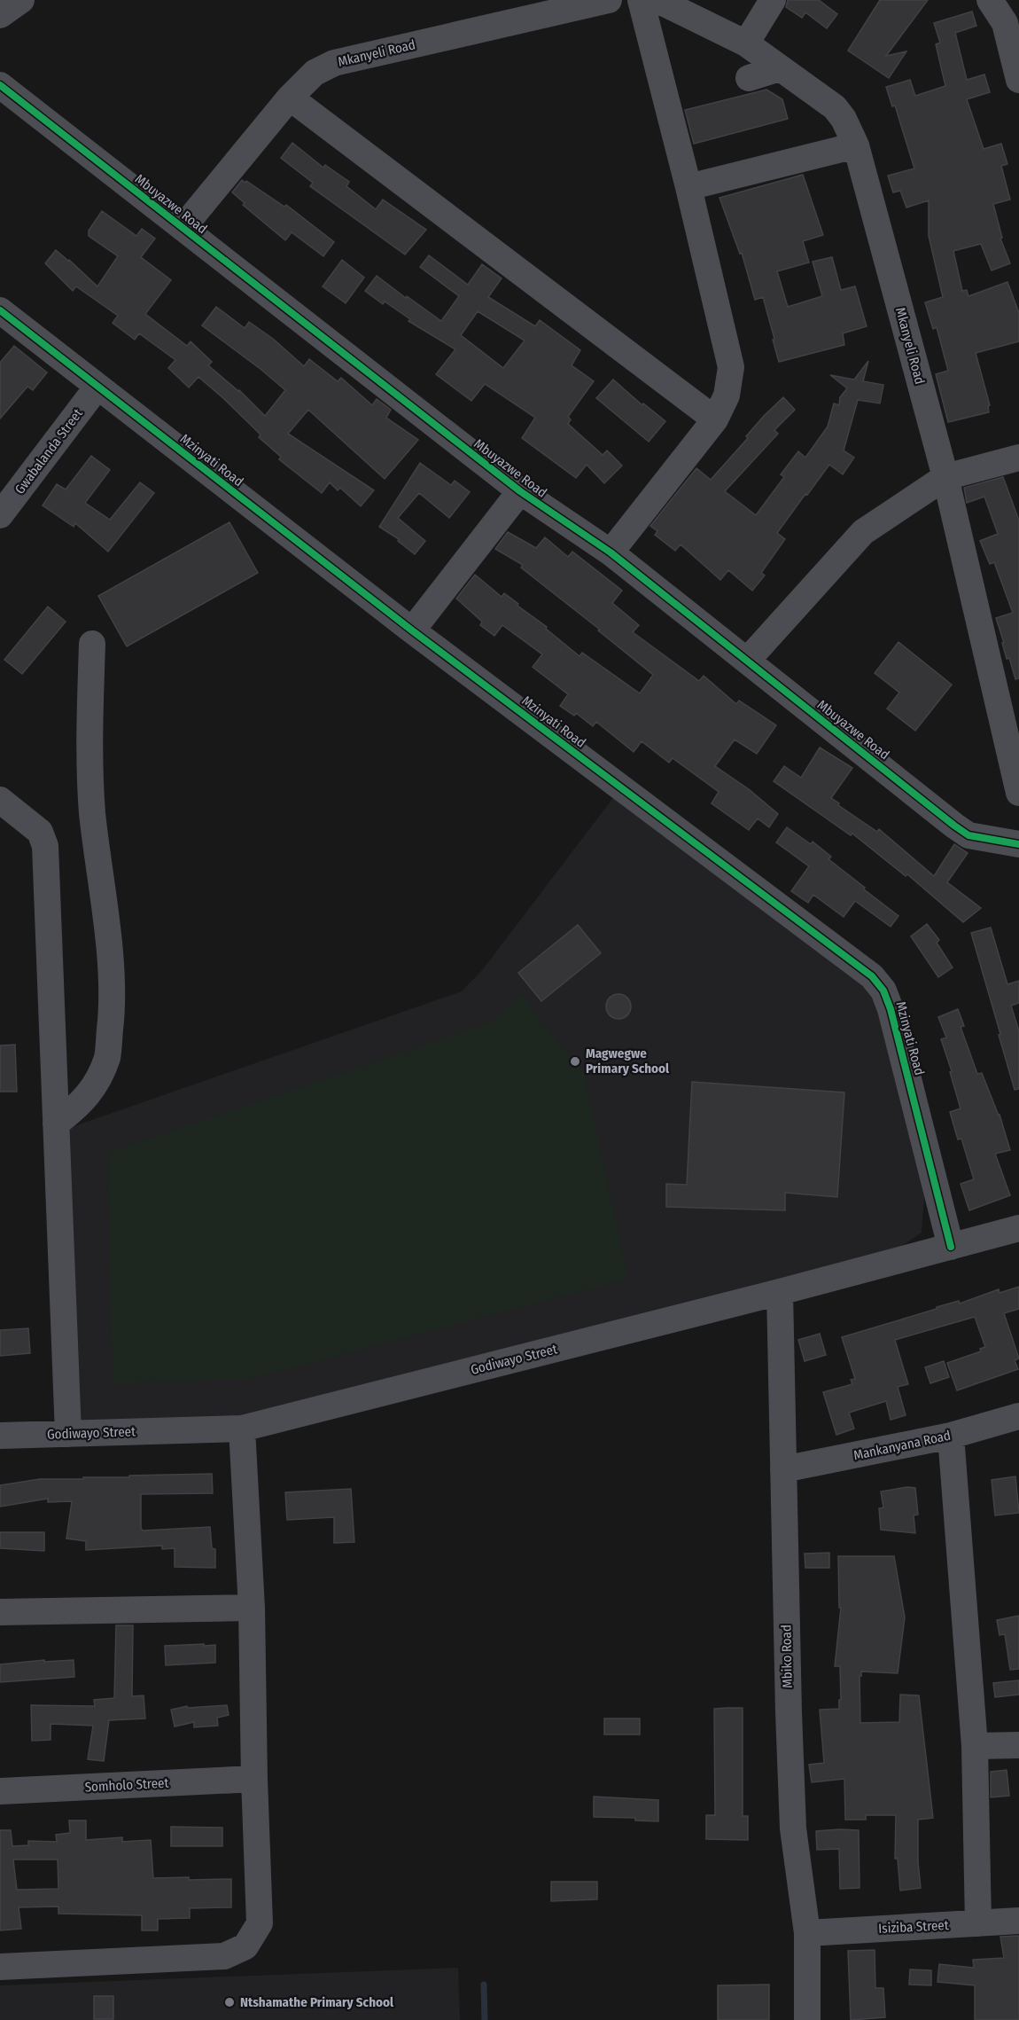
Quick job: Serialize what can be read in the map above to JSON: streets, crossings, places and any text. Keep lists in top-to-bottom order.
{
  "streets": {
    "street": [
      "Mkanyeli Road",
      "Mbuyazwe Road",
      "Gwabalanda Street",
      "Mzinyati Road",
      "Godiwayo Street",
      "Mankanyana Road",
      "Mbiko Road",
      "Somholo Street",
      "Isiziba Street"
    ]
  },
  "crossings": [
    ["Mkanyeli Road", "Mbuyazwe Road"],
    ["Gwabalanda Street", "Mzinyati Road"],
    ["Mzinyati Road", "Godiwayo Street"],
    ["Godiwayo Street", "Mbiko Road"],
    ["Mankanyana Road", "Mbiko Road"],
    ["Mbiko Road", "Isiziba Street"]
  ],
  "places": ["Magwegwe Primary School", "Ntshamathe Primary School"]
}
